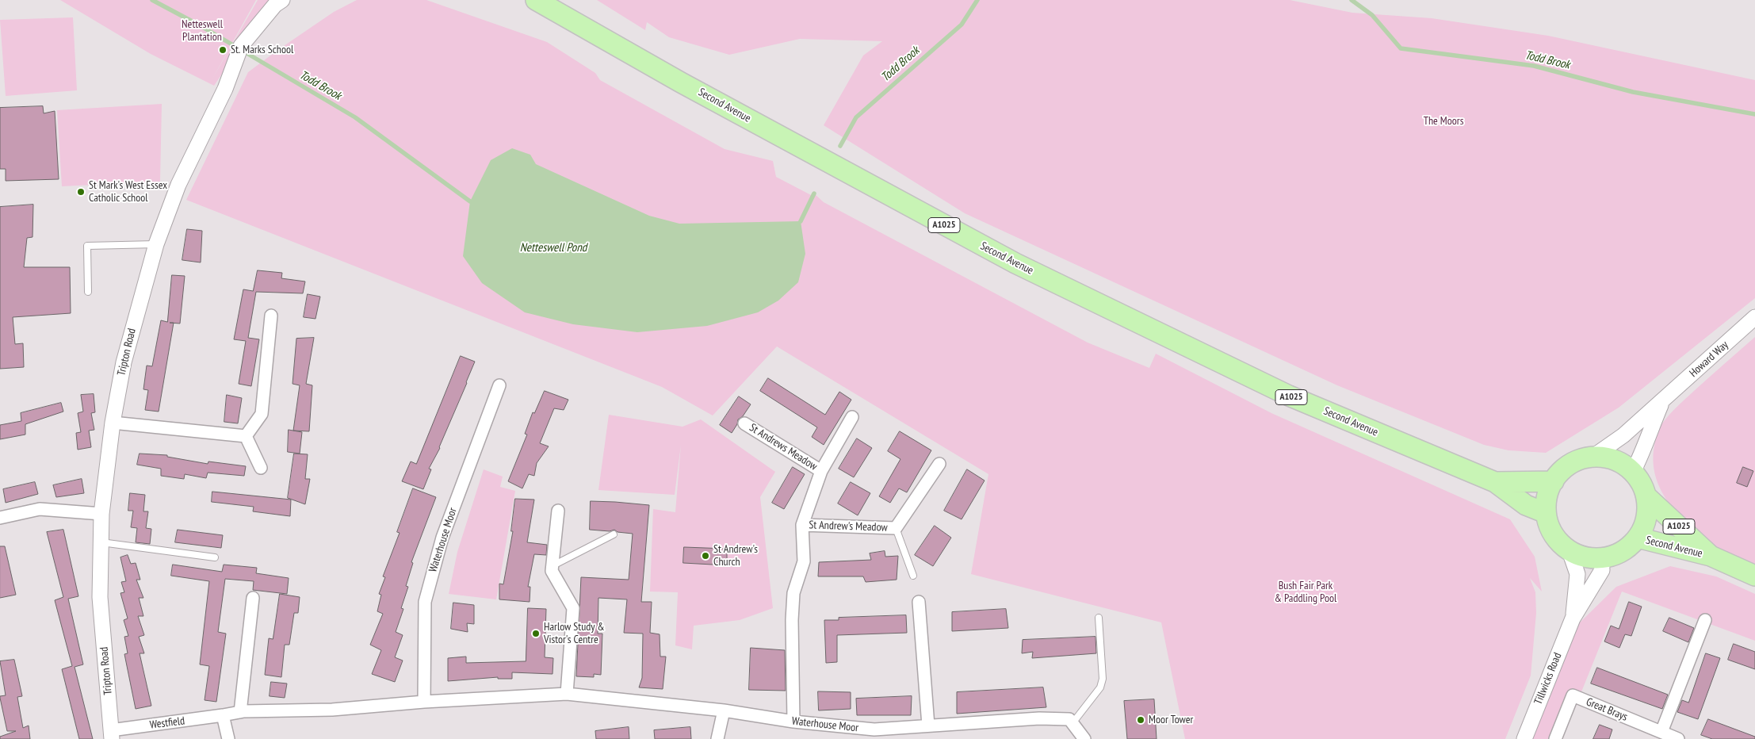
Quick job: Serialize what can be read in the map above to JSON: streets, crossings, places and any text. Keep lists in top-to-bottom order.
{
  "streets": {
    "main road": ["Second Avenue", "A1025"],
    "street": [
      "Tripton Road",
      "Howard Way",
      "St Andrews Meadow",
      "St Andrew's Meadow",
      "Waterhouse Moor",
      "Tillwicks Road",
      "Great Brays",
      "Westfield"
    ]
  },
  "crossings": [
    ["Second Avenue", "Howard Way"],
    ["Second Avenue", "Tillwicks Road"],
    ["Tripton Road", "Westfield"],
    ["Howard Way", "Tillwicks Road"],
    ["St Andrews Meadow", "St Andrew's Meadow"],
    ["St Andrew's Meadow", "Waterhouse Moor"],
    ["Waterhouse Moor", "Westfield"]
  ],
  "water": ["Todd Brook", "Netteswell Pond"],
  "parks": ["Netteswell Plantation", "The Moors", "Bush Fair Park & Paddling Pool"],
  "places": [
    "St. Marks School",
    "St Mark's West Essex Catholic School",
    "St Andrew's Church",
    "Harlow Study & Vistor's Centre",
    "Moor Tower"
  ]
}
